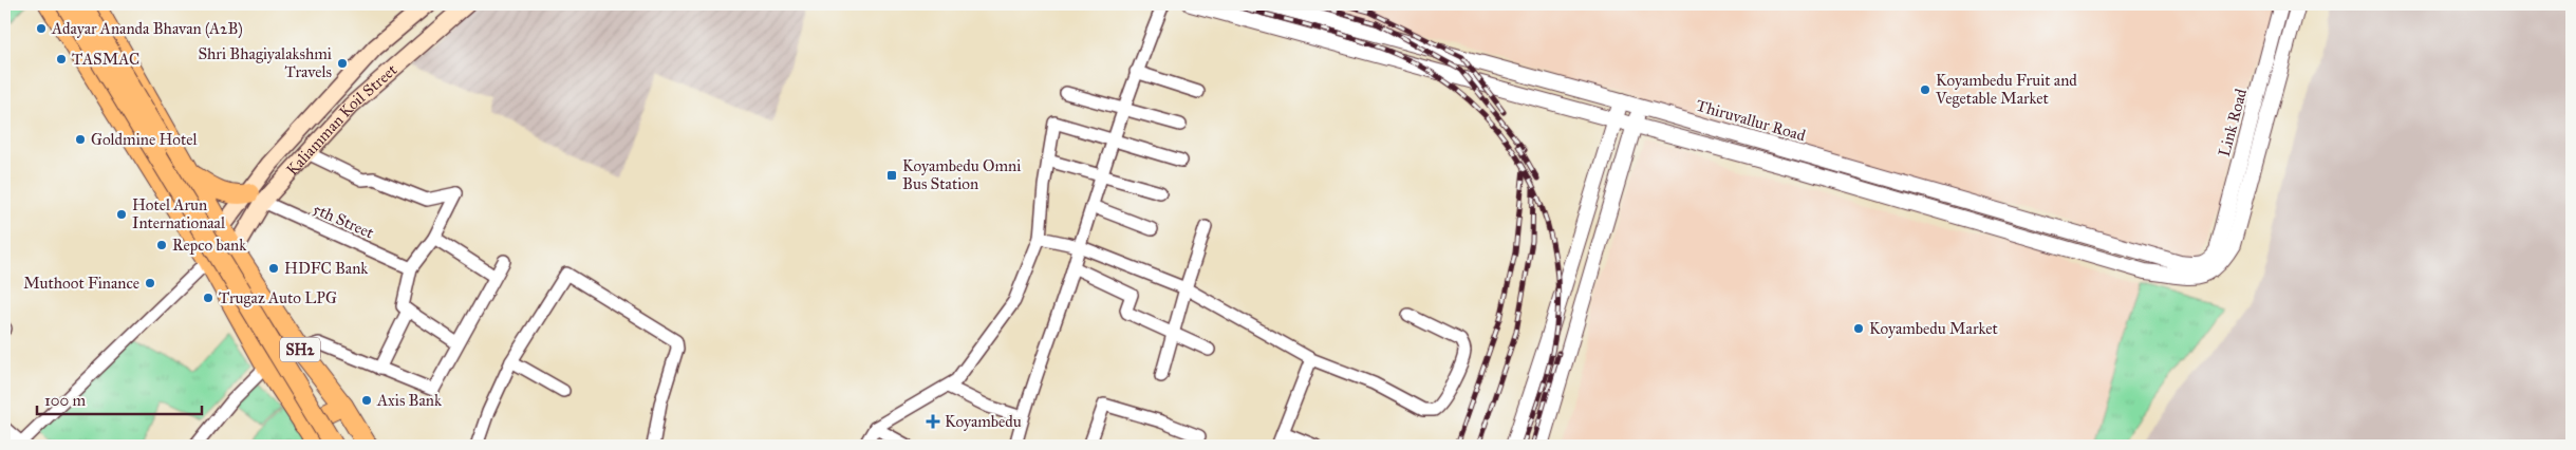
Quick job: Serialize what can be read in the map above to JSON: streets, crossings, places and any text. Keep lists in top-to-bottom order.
{
  "streets": {
    "main road": ["Kaliamman Koil Street", "SH2"],
    "street": ["Thiruvallur Road", "Link Road", "5th Street"]
  },
  "crossings": [
    ["Kaliamman Koil Street", "5th Street"],
    ["Kaliamman Koil Street", "SH2"],
    ["Thiruvallur Road", "Link Road"]
  ],
  "places": {
    "other": [
      "Adayar Ananda Bhavan (A2B)",
      "TASMAC",
      "Shri Bhagiyalakshmi Travels",
      "Koyambedu Fruit and Vegetable Market",
      "Goldmine Hotel",
      "Hotel Arun Internationaal",
      "Repco bank",
      "HDFC Bank",
      "Muthoot Finance",
      "Trugaz Auto LPG",
      "Koyambedu Market",
      "Axis Bank"
    ],
    "transit": ["Koyambedu Omni Bus Station"],
    "health": ["Koyambedu"]
  },
  "scale_bar": "100 m"
}
